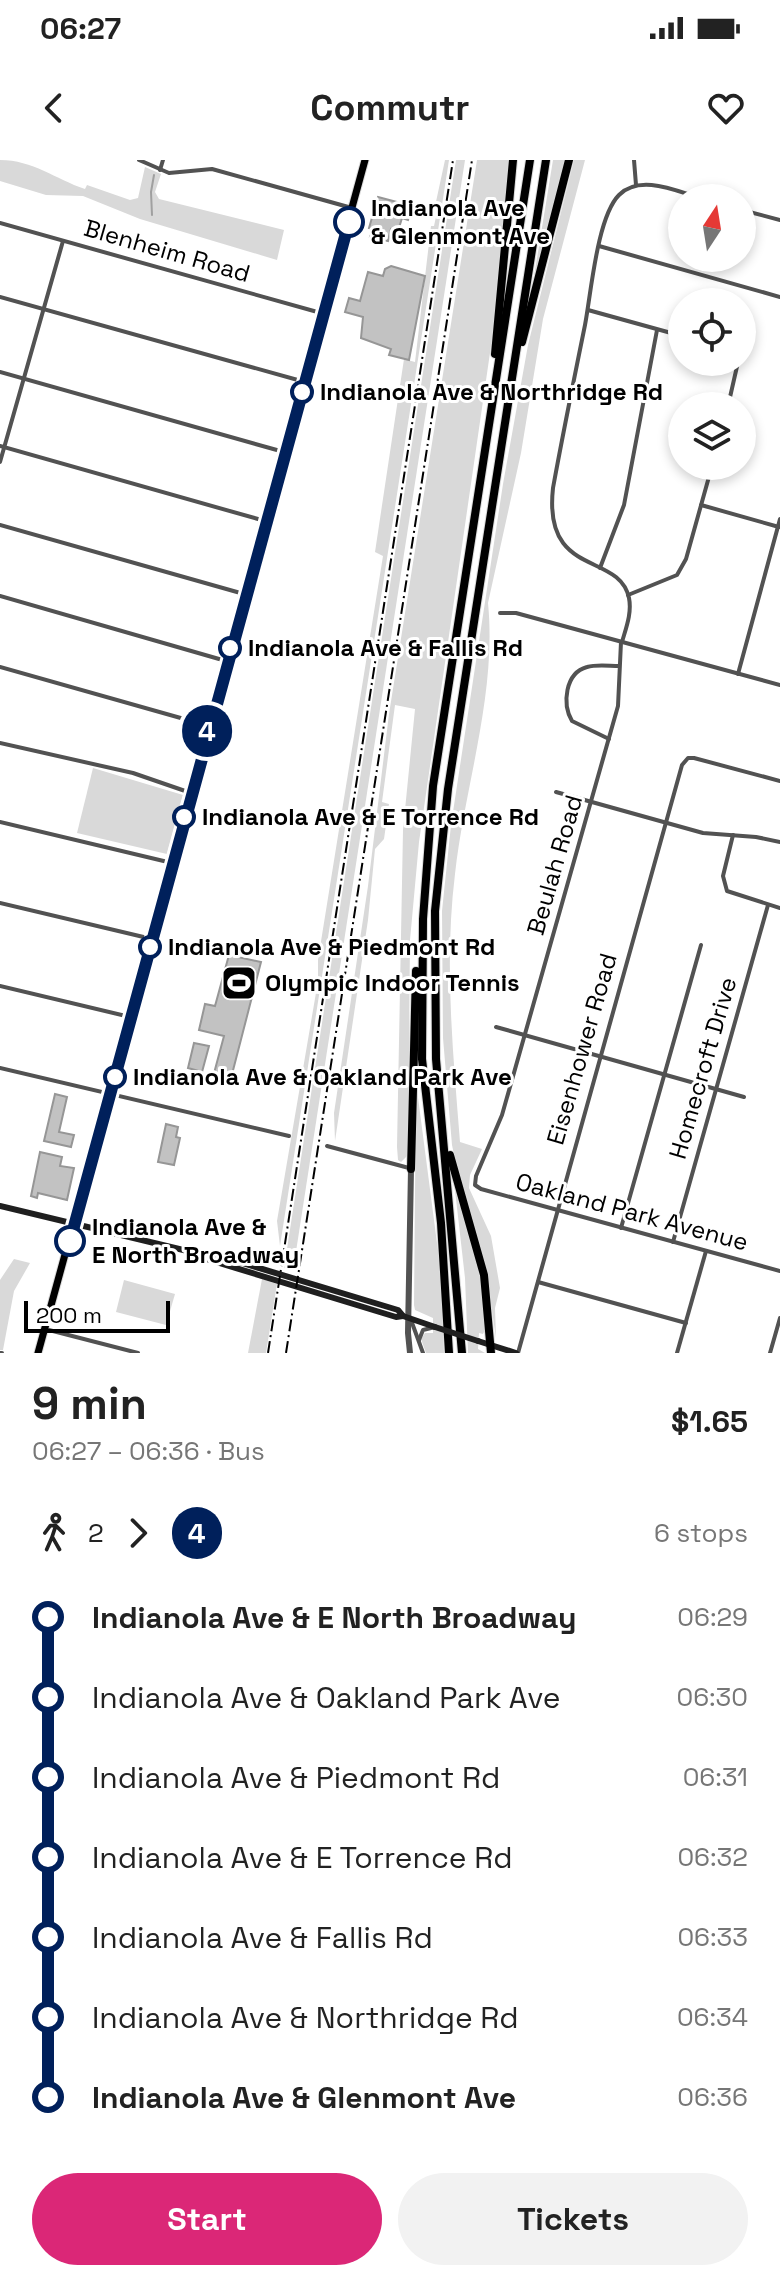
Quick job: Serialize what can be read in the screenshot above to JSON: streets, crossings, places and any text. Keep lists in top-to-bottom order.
{
  "streets": {
    "street": [
      "Blenheim Road",
      "Beulah Road",
      "Eisenhower Road",
      "Homecroft Drive",
      "Oakland Park Avenue"
    ]
  },
  "crossings": [
    ["Beulah Road", "Oakland Park Avenue"],
    ["Eisenhower Road", "Oakland Park Avenue"],
    ["Homecroft Drive", "Oakland Park Avenue"]
  ],
  "places": {
    "other": [
      "Indianola Ave & Glenmont Ave",
      "Indianola Ave & Northridge Rd",
      "Indianola Ave & Fallis Rd",
      "Indianola Ave & E Torrence Rd",
      "Indianola Ave & Piedmont Rd",
      "Indianola Ave & Oakland Park Ave",
      "Indianola Ave & E North Broadway"
    ],
    "sports": ["Olympic Indoor Tennis"]
  },
  "lines": ["bus line 4"],
  "scale_bar": "200 m",
  "north": "top",
  "page": {
    "status": "06:27",
    "header": "Commutr",
    "on_map": "4",
    "scale": "200 m",
    "heading": ["9 min", "06:27 – 06:36 · Bus", "$1.65"],
    "legs": ["2", "4", "6 stops"],
    "list": [
      {
        "name": "Indianola Ave & E North Broadway",
        "value": "06:29"
      },
      {
        "name": "Indianola Ave & Oakland Park Ave",
        "value": "06:30"
      },
      {
        "name": "Indianola Ave & Piedmont Rd",
        "value": "06:31"
      },
      {
        "name": "Indianola Ave & E Torrence Rd",
        "value": "06:32"
      },
      {
        "name": "Indianola Ave & Fallis Rd",
        "value": "06:33"
      },
      {
        "name": "Indianola Ave & Northridge Rd",
        "value": "06:34"
      },
      {
        "name": "Indianola Ave & Glenmont Ave",
        "value": "06:36"
      }
    ],
    "buttons": ["Start", "Tickets"]
  }
}
